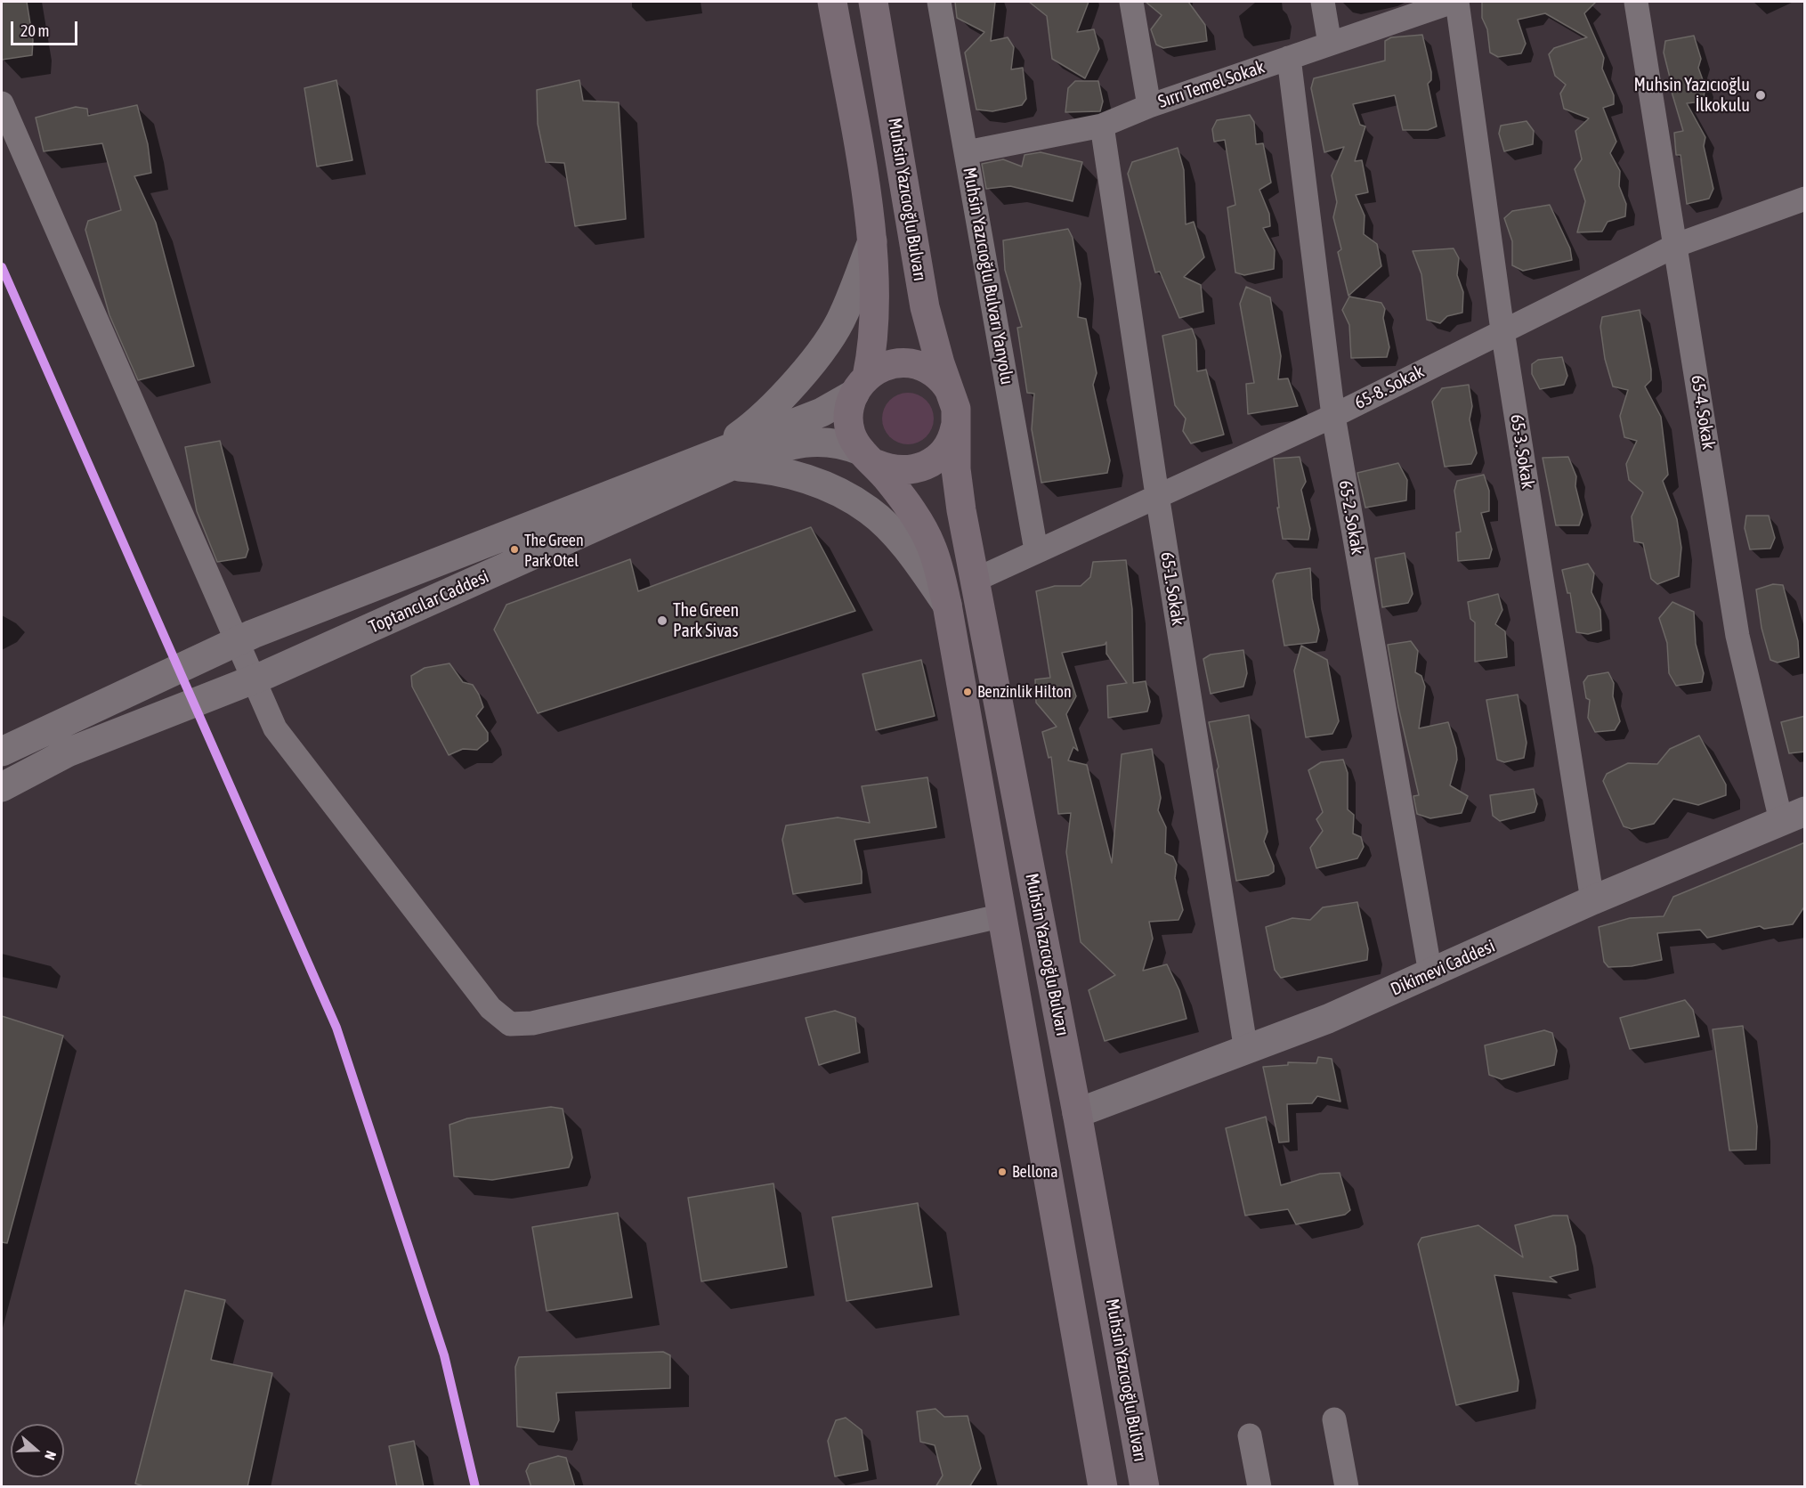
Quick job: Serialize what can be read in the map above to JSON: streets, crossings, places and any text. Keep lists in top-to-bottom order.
{
  "streets": {
    "main road": ["Muhsin Yazıcıoğlu Bulvarı"],
    "street": [
      "Sırrı Temel Sokak",
      "Muhsin Yazıcıoğlu Bulvarı Yanyolu",
      "65-8. Sokak",
      "65-4. Sokak",
      "65-3. Sokak",
      "65-2. Sokak",
      "65-1. Sokak",
      "Toptancılar Caddesi",
      "Dikimevi Caddesi"
    ]
  },
  "crossings": [
    ["Sırrı Temel Sokak", "Muhsin Yazıcıoğlu Bulvarı Yanyolu"],
    ["Sırrı Temel Sokak", "65-2. Sokak"],
    ["Sırrı Temel Sokak", "65-1. Sokak"],
    ["Muhsin Yazıcıoğlu Bulvarı", "65-8. Sokak"],
    ["Muhsin Yazıcıoğlu Bulvarı", "Toptancılar Caddesi"],
    ["Muhsin Yazıcıoğlu Bulvarı", "Dikimevi Caddesi"],
    ["Muhsin Yazıcıoğlu Bulvarı Yanyolu", "65-8. Sokak"],
    ["65-8. Sokak", "65-4. Sokak"],
    ["65-8. Sokak", "65-3. Sokak"],
    ["65-8. Sokak", "65-2. Sokak"],
    ["65-8. Sokak", "65-1. Sokak"],
    ["65-4. Sokak", "Dikimevi Caddesi"],
    ["65-3. Sokak", "Dikimevi Caddesi"],
    ["65-2. Sokak", "Dikimevi Caddesi"],
    ["65-1. Sokak", "Dikimevi Caddesi"]
  ],
  "places": [
    "Muhsin Yazıcıoğlu İlkokulu",
    "The Green Park Otel",
    "The Green Park Sivas",
    "Benzinlik Hilton",
    "Bellona"
  ],
  "scale_bar": "20 m",
  "north": "right"
}
